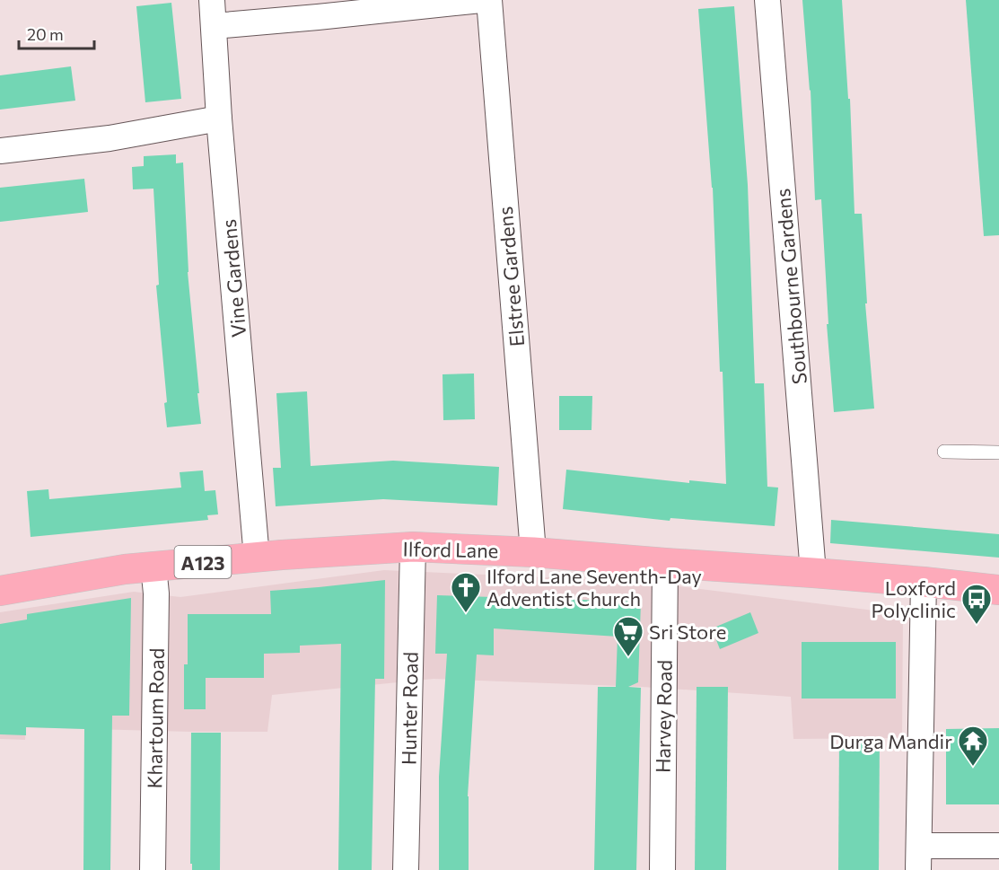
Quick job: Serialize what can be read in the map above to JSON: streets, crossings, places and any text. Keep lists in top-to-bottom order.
{
  "streets": {
    "main road": ["Ilford Lane", "A123"],
    "street": [
      "Elstree Gardens",
      "Vine Gardens",
      "Southbourne Gardens",
      "Hunter Road",
      "Harvey Road",
      "Khartoum Road"
    ]
  },
  "crossings": [
    ["Elstree Gardens", "Ilford Lane"],
    ["Vine Gardens", "Ilford Lane"],
    ["Southbourne Gardens", "Ilford Lane"],
    ["Ilford Lane", "Hunter Road"],
    ["Ilford Lane", "Harvey Road"],
    ["Ilford Lane", "Khartoum Road"]
  ],
  "places": {
    "church": ["Ilford Lane Seventh-Day Adventist Church"],
    "bus stop": ["Loxford Polyclinic"],
    "supermarket": ["Sri Store"],
    "temple": ["Durga Mandir"]
  },
  "scale_bar": "20 m"
}
